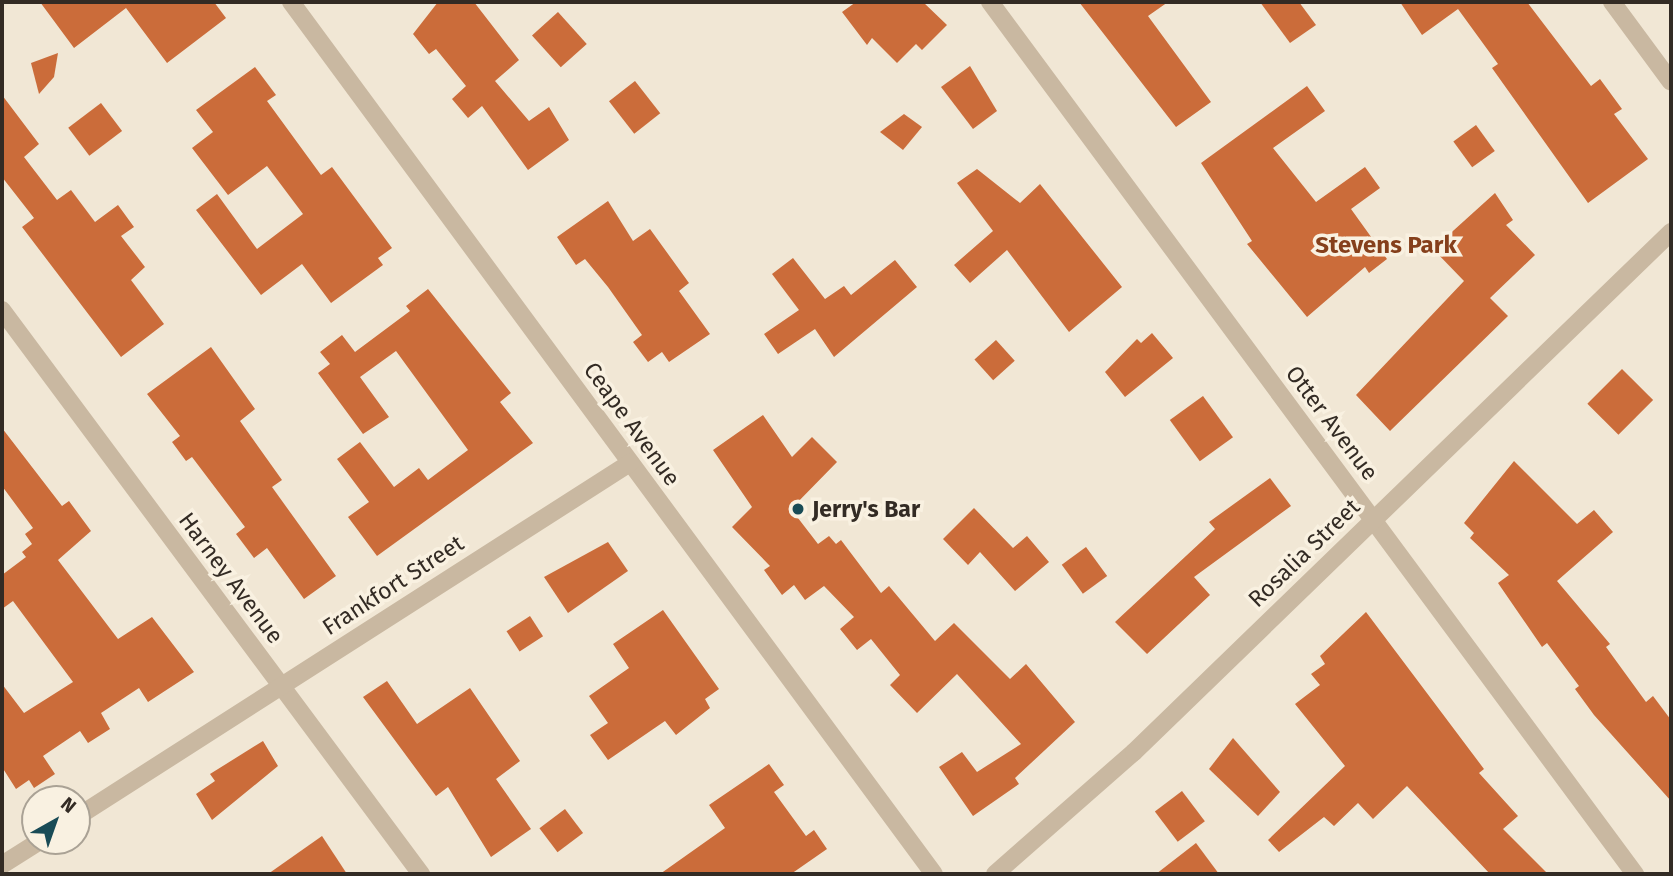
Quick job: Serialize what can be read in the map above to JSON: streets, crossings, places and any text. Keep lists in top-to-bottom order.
{
  "streets": {
    "street": [
      "Otter Avenue",
      "Ceape Avenue",
      "Rosalia Street",
      "Harney Avenue",
      "Frankfort Street"
    ]
  },
  "crossings": [
    ["Otter Avenue", "Rosalia Street"],
    ["Ceape Avenue", "Frankfort Street"],
    ["Harney Avenue", "Frankfort Street"]
  ],
  "districts": ["Stevens Park"],
  "places": ["Jerry's Bar"],
  "north": "top right"
}
